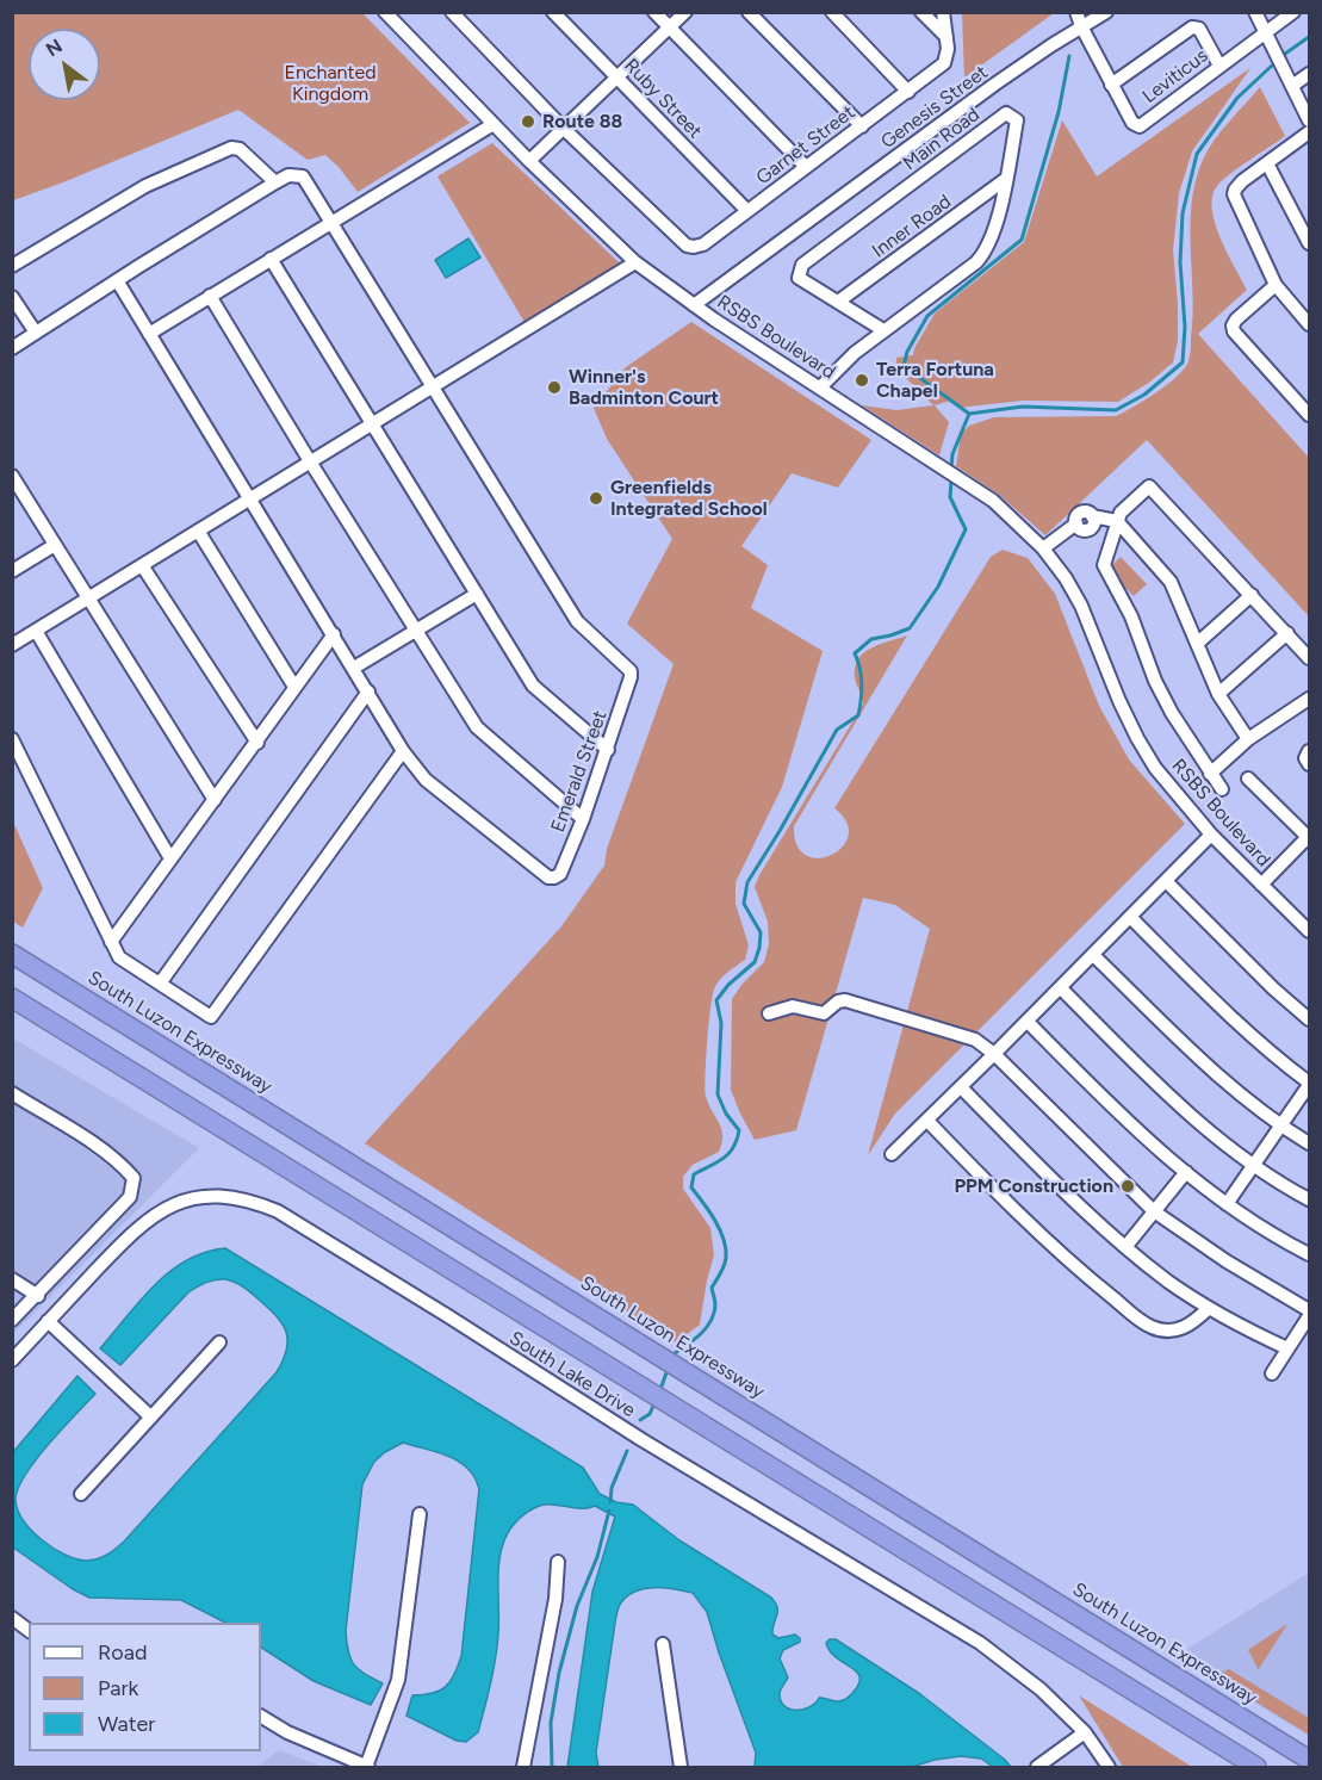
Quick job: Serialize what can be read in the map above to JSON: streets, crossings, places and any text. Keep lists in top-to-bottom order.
{
  "streets": {
    "highway": ["South Luzon Expressway"],
    "street": [
      "Leviticus",
      "Ruby Street",
      "Genesis Street",
      "Main Road",
      "Garnet Street",
      "Inner Road",
      "RSBS Boulevard",
      "Emerald Street",
      "South Lake Drive"
    ]
  },
  "crossings": [
    ["Leviticus", "Genesis Street"],
    ["Ruby Street", "Garnet Street"],
    ["Genesis Street", "RSBS Boulevard"],
    ["Main Road", "Inner Road"],
    ["Main Road", "RSBS Boulevard"]
  ],
  "parks": ["Enchanted Kingdom"],
  "places": [
    "Route 88",
    "Terra Fortuna Chapel",
    "Winner's Badminton Court",
    "Greenfields Integrated School",
    "PPM Construction"
  ],
  "legend": ["Road", "Park", "Water"],
  "north": "top left"
}
